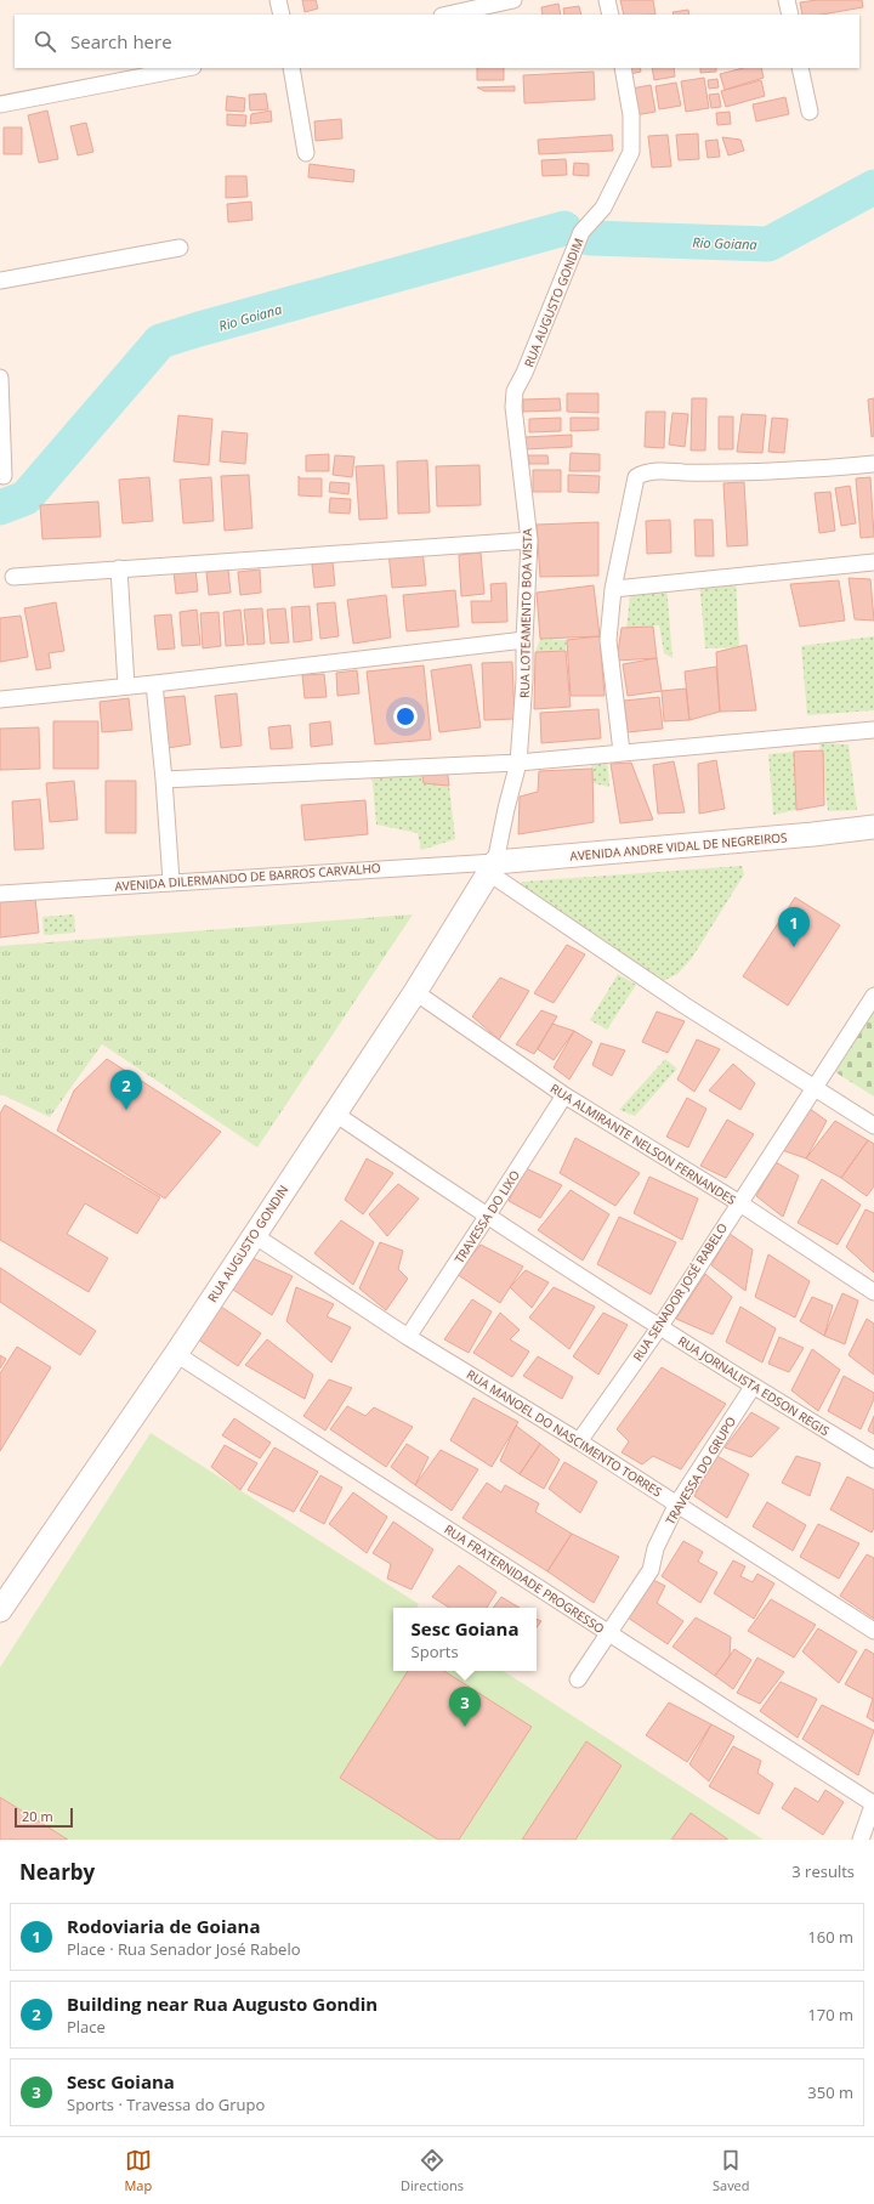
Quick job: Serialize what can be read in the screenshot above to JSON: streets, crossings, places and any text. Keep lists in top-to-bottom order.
{
  "streets": {
    "street": [
      "RUA AUGUSTO GONDIM",
      "RUA LOTEAMENTO BOA VISTA",
      "AVENIDA ANDRE VIDAL DE NEGREIROS",
      "AVENIDA DILERMANDO DE BARROS CARVALHO",
      "RUA ALMIRANTE NELSON FERNANDES",
      "TRAVESSA DO LIXO",
      "RUA AUGUSTO GONDIN",
      "RUA SENADOR JOSÉ RABELO",
      "RUA JORNALISTA EDSON REGIS",
      "RUA MANOEL DO NASCIMENTO TORRES",
      "TRAVESSA DO GRUPO",
      "RUA FRATERNIDADE PROGRESSO"
    ]
  },
  "crossings": [
    ["RUA AUGUSTO GONDIM", "RUA LOTEAMENTO BOA VISTA"],
    ["RUA LOTEAMENTO BOA VISTA", "AVENIDA ANDRE VIDAL DE NEGREIROS"],
    ["RUA LOTEAMENTO BOA VISTA", "AVENIDA DILERMANDO DE BARROS CARVALHO"],
    ["RUA LOTEAMENTO BOA VISTA", "RUA AUGUSTO GONDIN"],
    ["AVENIDA ANDRE VIDAL DE NEGREIROS", "AVENIDA DILERMANDO DE BARROS CARVALHO"],
    ["AVENIDA ANDRE VIDAL DE NEGREIROS", "RUA AUGUSTO GONDIN"],
    ["AVENIDA DILERMANDO DE BARROS CARVALHO", "RUA AUGUSTO GONDIN"],
    ["RUA ALMIRANTE NELSON FERNANDES", "TRAVESSA DO LIXO"],
    ["RUA ALMIRANTE NELSON FERNANDES", "RUA AUGUSTO GONDIN"],
    ["RUA ALMIRANTE NELSON FERNANDES", "RUA SENADOR JOSÉ RABELO"],
    ["TRAVESSA DO LIXO", "RUA JORNALISTA EDSON REGIS"],
    ["TRAVESSA DO LIXO", "RUA MANOEL DO NASCIMENTO TORRES"],
    ["RUA AUGUSTO GONDIN", "RUA JORNALISTA EDSON REGIS"],
    ["RUA AUGUSTO GONDIN", "RUA MANOEL DO NASCIMENTO TORRES"],
    ["RUA AUGUSTO GONDIN", "RUA FRATERNIDADE PROGRESSO"],
    ["RUA SENADOR JOSÉ RABELO", "RUA JORNALISTA EDSON REGIS"],
    ["RUA SENADOR JOSÉ RABELO", "RUA MANOEL DO NASCIMENTO TORRES"],
    ["RUA JORNALISTA EDSON REGIS", "TRAVESSA DO GRUPO"],
    ["RUA MANOEL DO NASCIMENTO TORRES", "TRAVESSA DO GRUPO"],
    ["TRAVESSA DO GRUPO", "RUA FRATERNIDADE PROGRESSO"]
  ],
  "water": ["Rio Goiana"],
  "scale_bar": "20 m",
  "page": {
    "search": "Search here",
    "pins": ["1", "2", "3"],
    "popup": ["Sesc Goiana", "Sports"],
    "scale": "20 m",
    "heading": ["Nearby", "3 results"],
    "list": [
      {
        "mark": "1",
        "name": "Rodoviaria de Goiana",
        "note": "Place · Rua Senador José Rabelo",
        "value": "160 m"
      },
      {
        "mark": "2",
        "name": "Building near Rua Augusto Gondin",
        "note": "Place",
        "value": "170 m"
      },
      {
        "mark": "3",
        "name": "Sesc Goiana",
        "note": "Sports · Travessa do Grupo",
        "value": "350 m"
      }
    ],
    "nav": ["Map", "Directions", "Saved"]
  }
}
